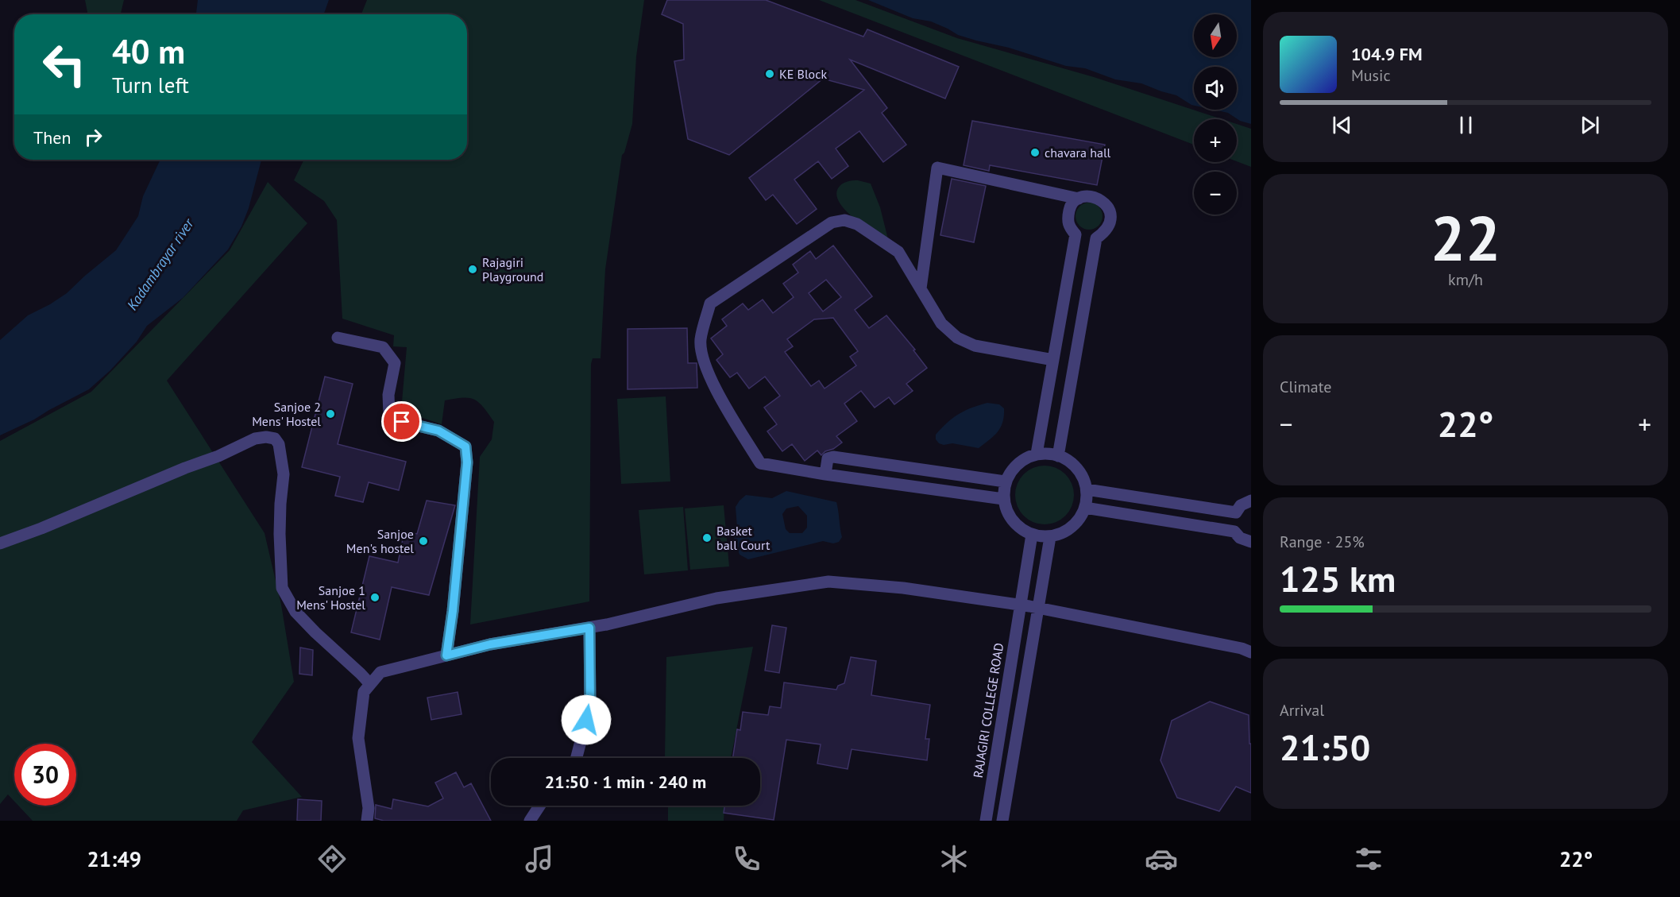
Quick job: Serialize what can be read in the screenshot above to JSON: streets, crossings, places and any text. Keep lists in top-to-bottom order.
{
  "streets": {
    "street": ["RAJAGIRI COLLEGE ROAD"]
  },
  "water": ["Kadambrayar river"],
  "places": [
    "KE Block",
    "chavara hall",
    "Rajagiri Playground",
    "Sanjoe 2 Mens' Hostel",
    "Basket ball Court",
    "Sanjoe Men's hostel",
    "Sanjoe 1 Mens' Hostel"
  ],
  "north": "bottom",
  "page": {
    "map_buttons": ["+", "−"],
    "turn": ["40 m", "Turn left"],
    "song": ["104.9 FM", "Music"],
    "then": "Then",
    "tile": [
      ["22", "km/h"],
      "Climate",
      ["Range · 25%", "125 km"],
      ["Arrival", "21:50"]
    ],
    "heat": ["−", "22°", "+"],
    "limit": "30",
    "trip": "21:50 · 1 min · 240 m",
    "tabs": ["21:49", "22°"]
  }
}
